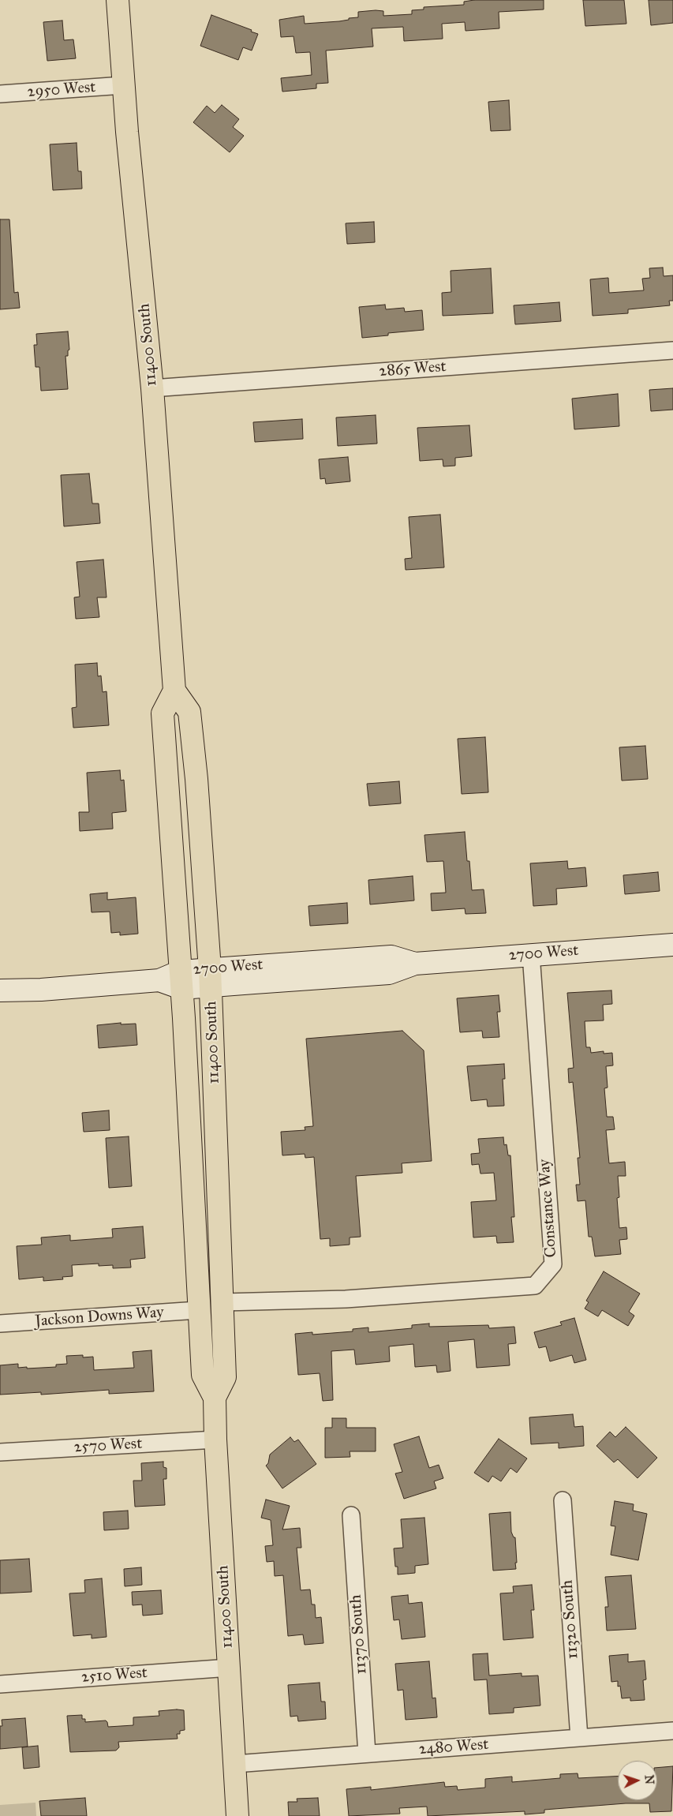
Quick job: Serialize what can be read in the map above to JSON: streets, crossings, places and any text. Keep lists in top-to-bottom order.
{
  "streets": {
    "main road": ["11400 South", "2700 West"],
    "street": [
      "2950 West",
      "2865 West",
      "Constance Way",
      "Jackson Downs Way",
      "2570 West",
      "11320 South",
      "11370 South",
      "2510 West",
      "2480 West"
    ]
  },
  "crossings": [
    ["2950 West", "11400 South"],
    ["11400 South", "2865 West"],
    ["11400 South", "2700 West"],
    ["11400 South", "Constance Way"],
    ["11400 South", "Jackson Downs Way"],
    ["11400 South", "2570 West"],
    ["11400 South", "2510 West"],
    ["11400 South", "2480 West"],
    ["2700 West", "Constance Way"],
    ["11320 South", "2480 West"],
    ["11370 South", "2480 West"]
  ],
  "north": "right"
}
